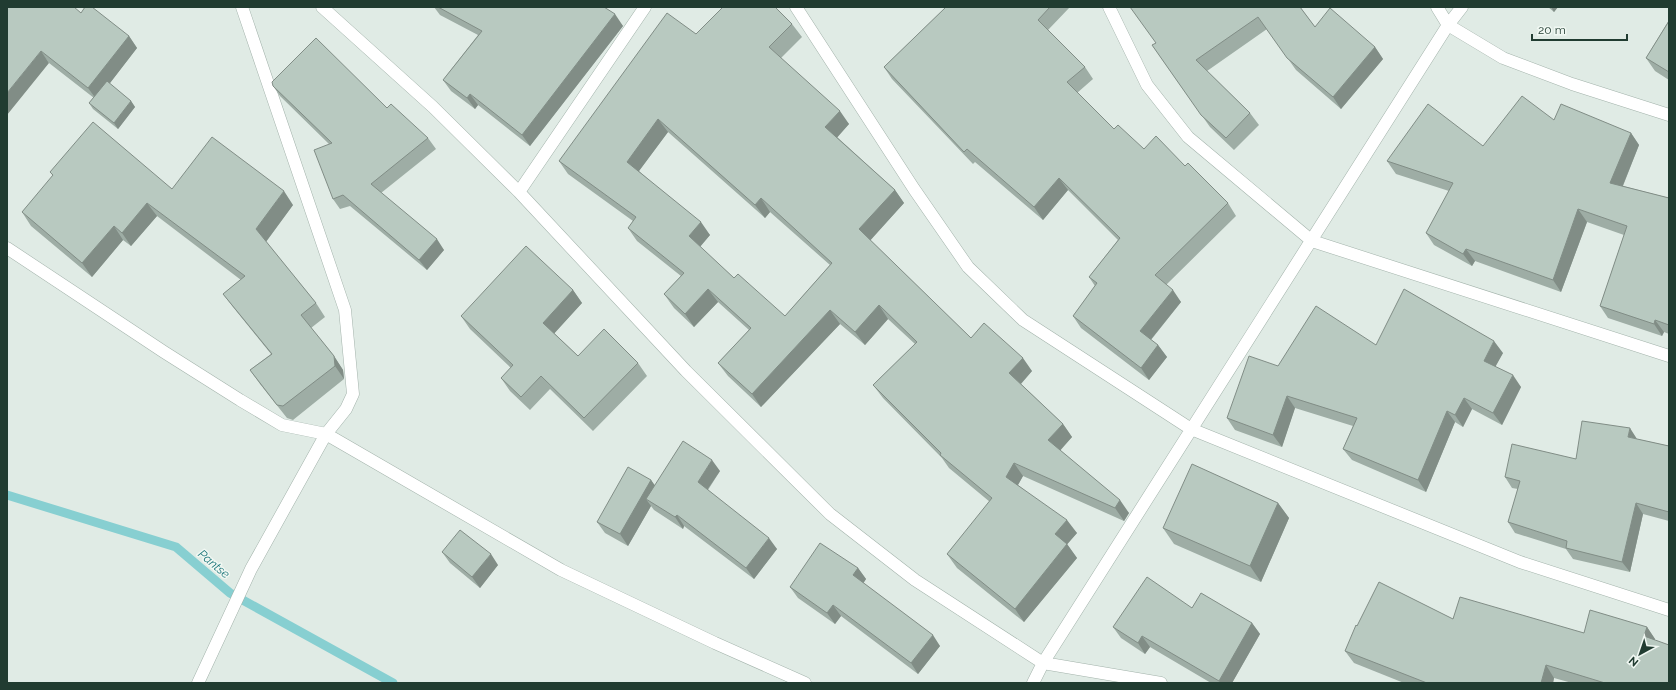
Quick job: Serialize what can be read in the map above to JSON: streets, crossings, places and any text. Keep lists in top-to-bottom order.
{
  "water": ["Pantse"],
  "scale_bar": "20 m",
  "north": "bottom left"
}
